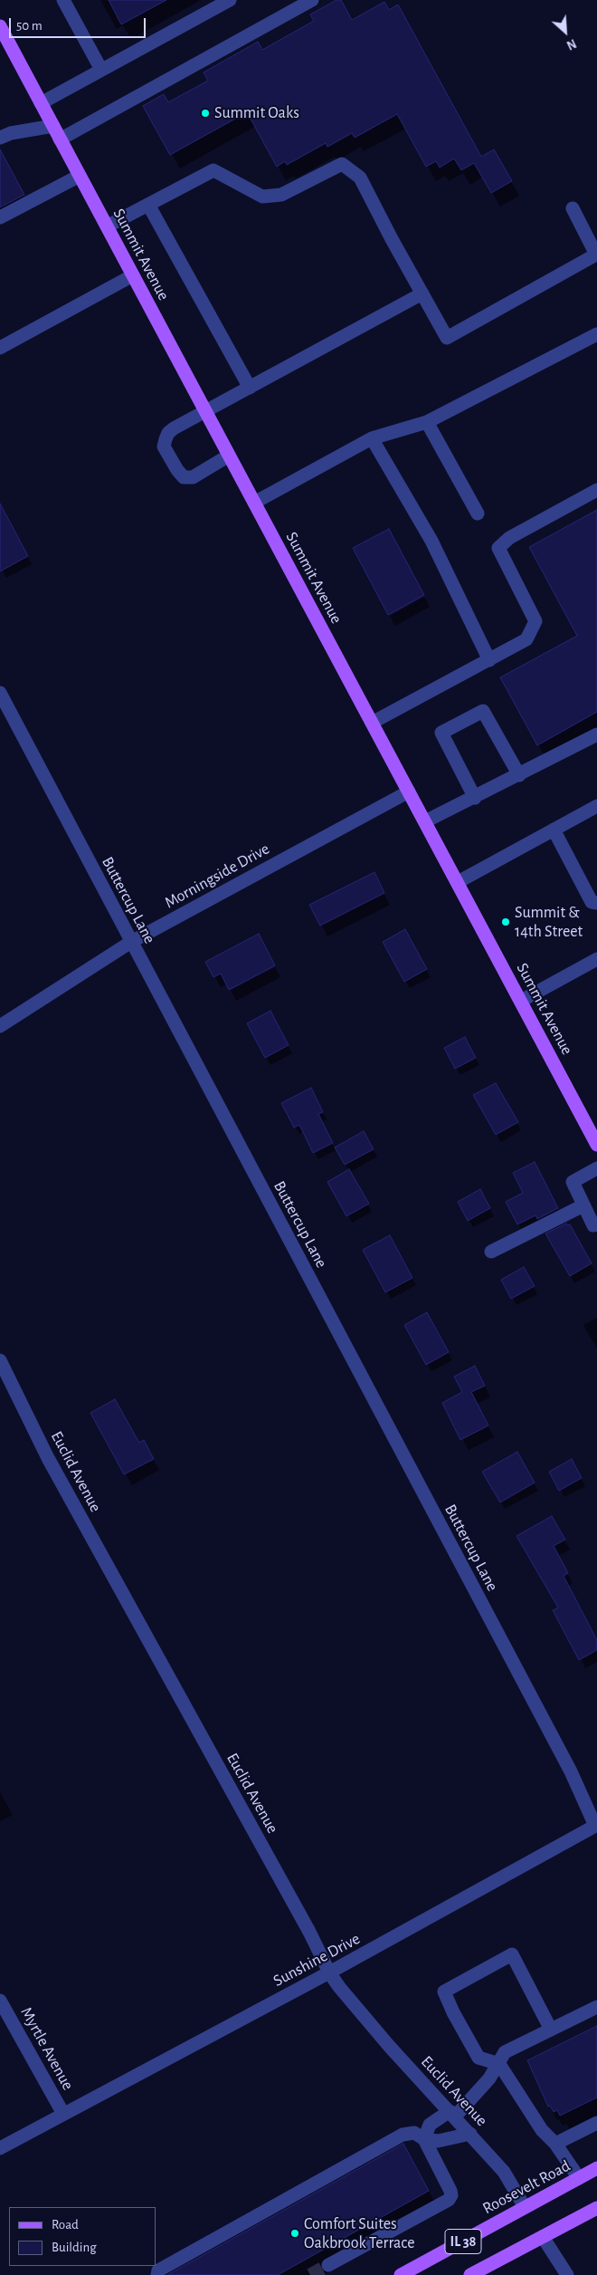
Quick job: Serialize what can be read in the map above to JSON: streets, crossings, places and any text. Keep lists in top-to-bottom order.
{
  "streets": {
    "main road": ["Summit Avenue", "Roosevelt Road", "IL 38"],
    "street": [
      "Morningside Drive",
      "Buttercup Lane",
      "Euclid Avenue",
      "Sunshine Drive",
      "Myrtle Avenue"
    ]
  },
  "crossings": [
    ["Summit Avenue", "Morningside Drive"],
    ["Morningside Drive", "Buttercup Lane"],
    ["Buttercup Lane", "Sunshine Drive"],
    ["Euclid Avenue", "Sunshine Drive"],
    ["Euclid Avenue", "Roosevelt Road"],
    ["Sunshine Drive", "Myrtle Avenue"]
  ],
  "places": ["Summit Oaks", "Summit & 14th Street", "Comfort Suites Oakbrook Terrace"],
  "legend": ["Road", "Building"],
  "scale_bar": "50 m",
  "north": "bottom right"
}
